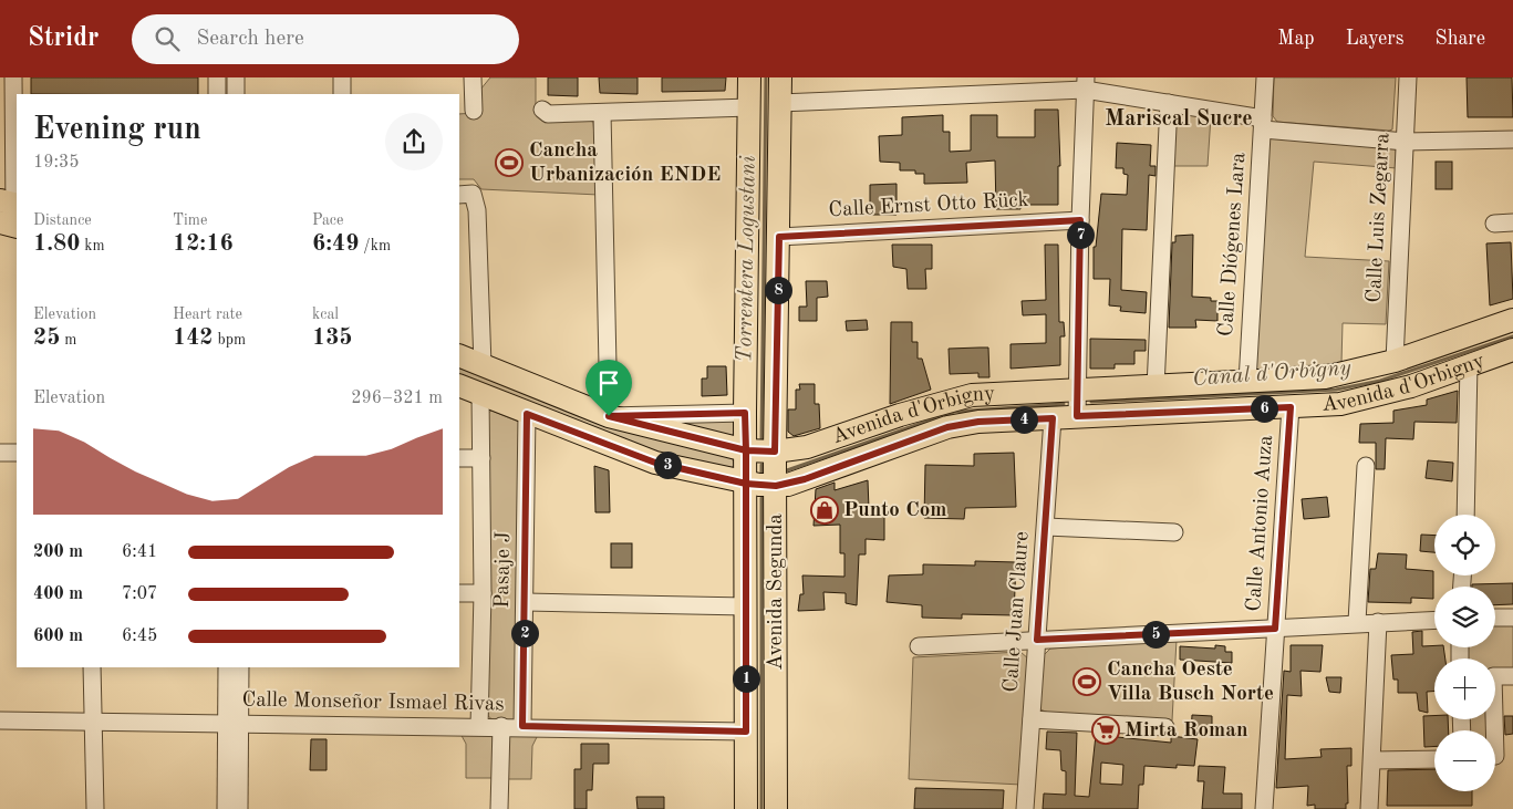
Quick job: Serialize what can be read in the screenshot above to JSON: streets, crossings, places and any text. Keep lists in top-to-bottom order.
{
  "streets": {
    "main road": ["Avenida d'Orbigny", "Avenida Segunda"],
    "street": [
      "Calle Ernst Otto Rück",
      "Calle Luis Zegarra",
      "Calle Diógenes Lara",
      "Calle Antonio Auza",
      "Pasaje J",
      "Calle Juan Claure",
      "Calle Monseñor Ismael Rivas"
    ]
  },
  "crossings": [
    ["Calle Ernst Otto Rück", "Avenida Segunda"],
    ["Calle Luis Zegarra", "Avenida d'Orbigny"],
    ["Calle Diógenes Lara", "Avenida d'Orbigny"],
    ["Avenida d'Orbigny", "Calle Antonio Auza"],
    ["Avenida d'Orbigny", "Pasaje J"],
    ["Avenida d'Orbigny", "Avenida Segunda"],
    ["Avenida d'Orbigny", "Calle Juan Claure"],
    ["Pasaje J", "Calle Monseñor Ismael Rivas"],
    ["Avenida Segunda", "Calle Monseñor Ismael Rivas"]
  ],
  "districts": ["Mariscal Sucre"],
  "water": ["Torrentera Logustani", "Canal d'Orbigny"],
  "places": {
    "sports": ["Cancha Urbanización ENDE", "Cancha Oeste Villa Busch Norte"],
    "shop": ["Punto Com"],
    "supermarket": ["Mirta Roman"]
  },
  "page": {
    "header": "Stridr",
    "search": "Search here",
    "nav": ["Map", "Layers", "Share"],
    "heading": ["Evening run", "19:35"],
    "stats": [
      ["Distance", "1.80 km"],
      ["Time", "12:16"],
      ["Pace", "6:49 /km"],
      ["Elevation", "25 m"],
      ["Heart rate", "142 bpm"],
      ["kcal", "135"]
    ],
    "pins": [
      "7",
      "8",
      "6",
      "4",
      "3",
      "2",
      "5",
      "1"
    ],
    "chart": ["Elevation", "296–321 m"],
    "map_buttons": ["+", "−"],
    "list": [
      {
        "name": "200 m",
        "note": "6:41"
      },
      {
        "name": "400 m",
        "note": "7:07"
      },
      {
        "name": "600 m",
        "note": "6:45"
      }
    ]
  }
}
